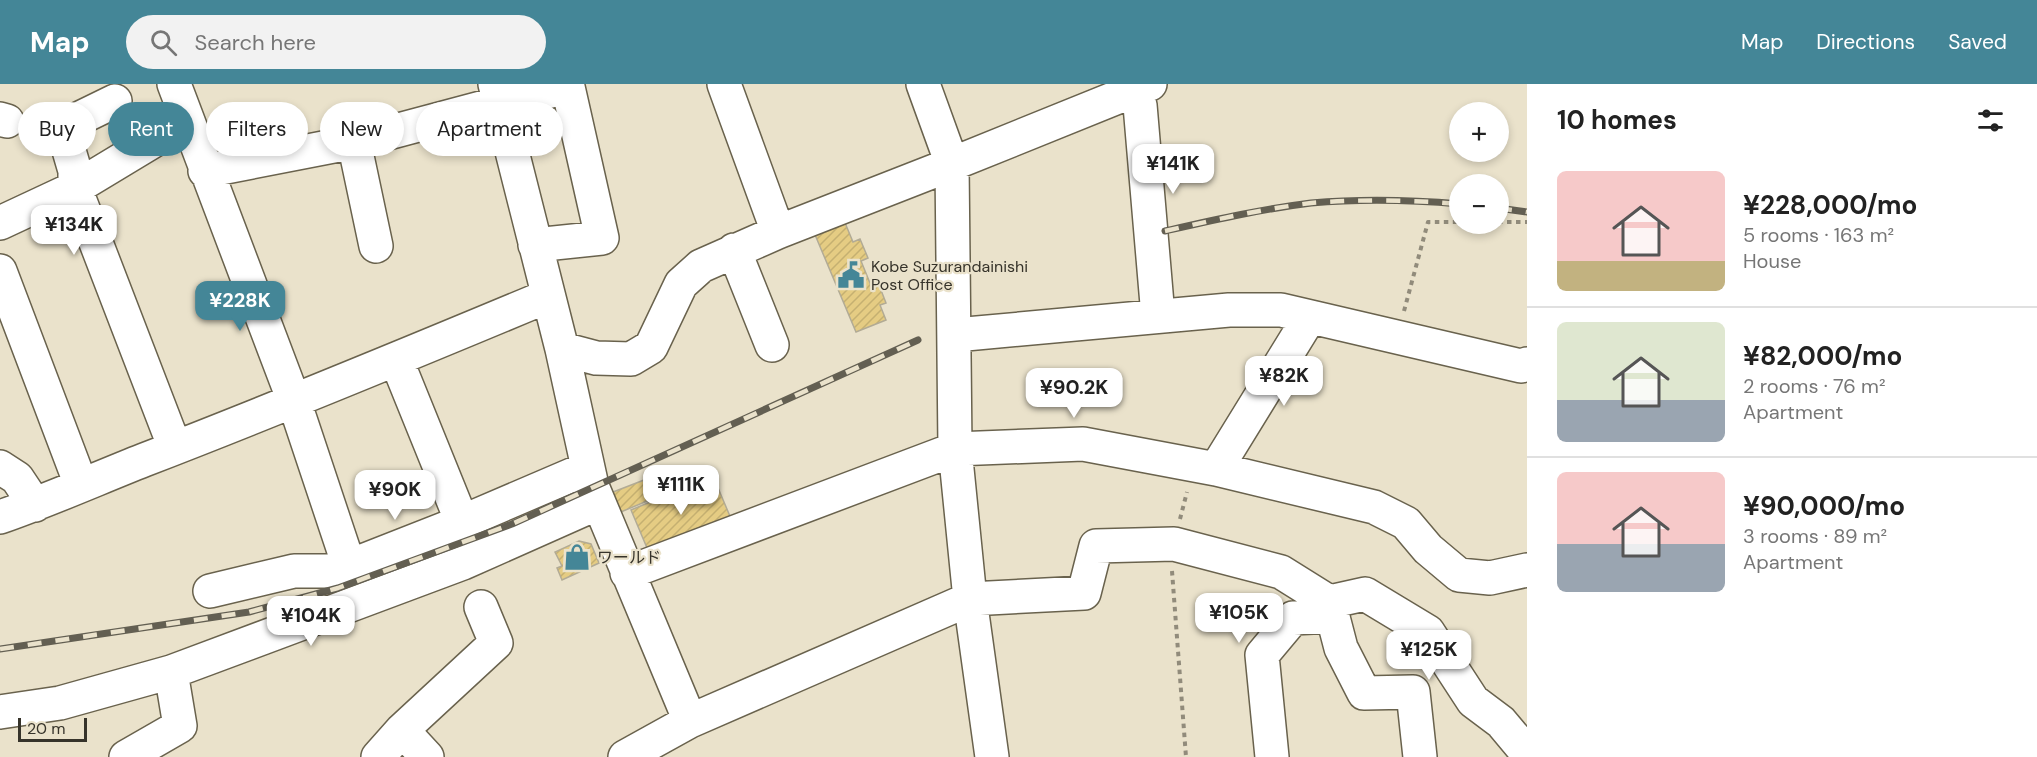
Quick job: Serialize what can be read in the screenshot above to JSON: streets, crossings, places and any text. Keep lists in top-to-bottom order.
{
  "places": {
    "public building": ["Kobe Suzurandainishi Post Office"],
    "shop": ["ワールド"]
  },
  "scale_bar": "20 m",
  "page": {
    "header": "Map",
    "search": "Search here",
    "nav": ["Map", "Directions", "Saved"],
    "heading": "10 homes",
    "map_buttons": ["+", "−"],
    "chip": [
      "Buy",
      "Rent",
      "Filters",
      "New",
      "Apartment"
    ],
    "price": [
      "¥141K",
      "¥134K",
      "¥228K",
      "¥82K",
      "¥90.2K",
      "¥111K",
      "¥90K",
      "¥105K",
      "¥104K",
      "¥125K"
    ],
    "list": [
      {
        "name": "¥228,000/mo",
        "note": "5 rooms · 163 m² · House"
      },
      {
        "name": "¥82,000/mo",
        "note": "2 rooms · 76 m² · Apartment"
      },
      {
        "name": "¥90,000/mo",
        "note": "3 rooms · 89 m² · Apartment"
      }
    ],
    "scale": "20 m"
  }
}
